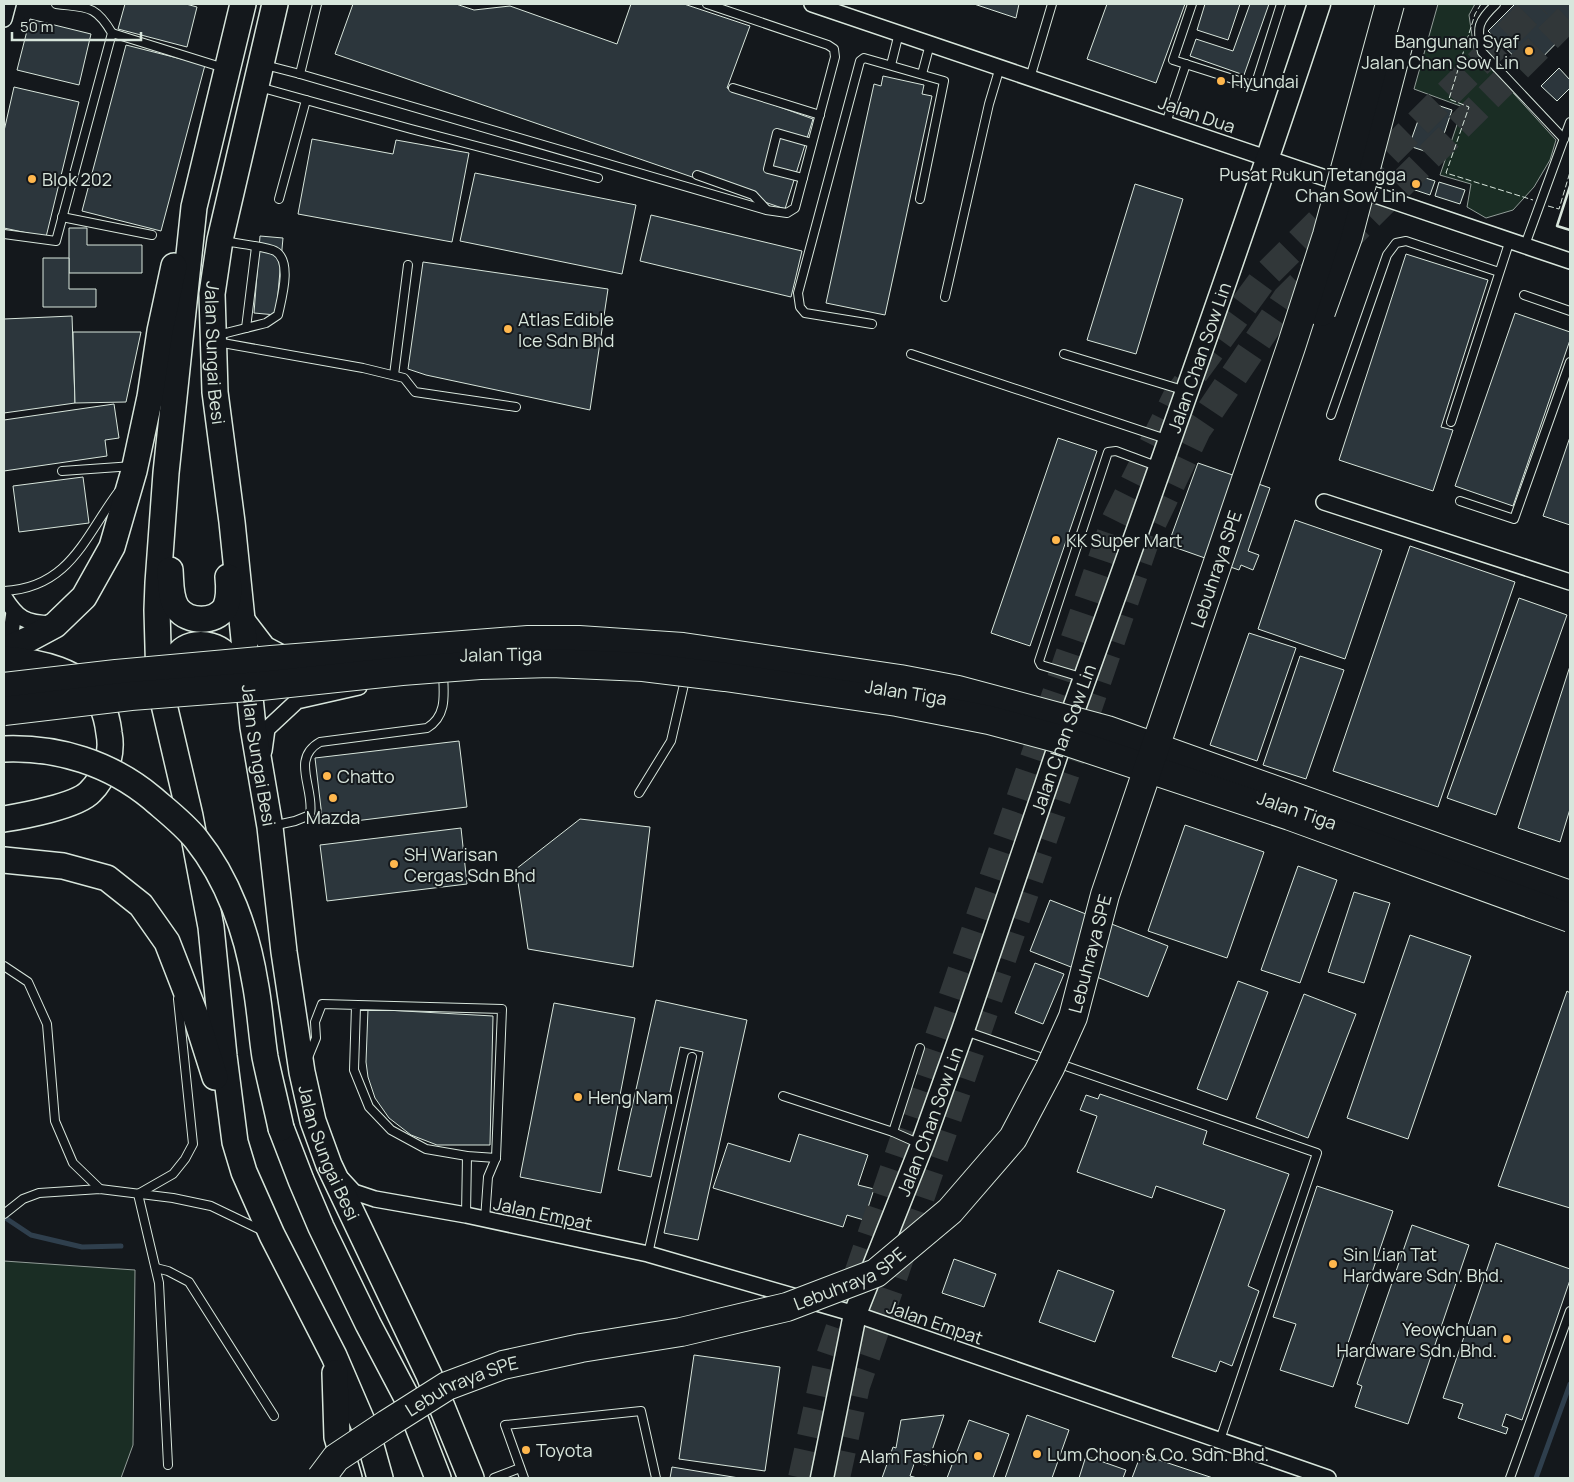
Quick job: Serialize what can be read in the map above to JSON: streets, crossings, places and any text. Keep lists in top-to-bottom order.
{
  "streets": {
    "highway": ["Lebuhraya SPE"],
    "main road": ["Jalan Sungai Besi"],
    "street": [
      "Jalan Dua",
      "Jalan Chan Sow Lin",
      "Jalan Tiga",
      "Jalan Empat"
    ]
  },
  "crossings": [
    ["Jalan Dua", "Jalan Chan Sow Lin"],
    ["Jalan Sungai Besi", "Jalan Tiga"],
    ["Jalan Sungai Besi", "Jalan Empat"],
    ["Jalan Chan Sow Lin", "Jalan Tiga"],
    ["Jalan Chan Sow Lin", "Jalan Empat"]
  ],
  "places": [
    "Bangunan Syaf Jalan Chan Sow Lin",
    "Hyundai",
    "Blok 202",
    "Pusat Rukun Tetangga Chan Sow Lin",
    "Atlas Edible Ice Sdn Bhd",
    "KK Super Mart",
    "Chatto",
    "Mazda",
    "SH Warisan Cergas Sdn Bhd",
    "Heng Nam",
    "Sin Lian Tat Hardware Sdn. Bhd.",
    "Yeowchuan Hardware Sdn. Bhd.",
    "Toyota",
    "Lum Choon & Co. Sdn. Bhd.",
    "Alam Fashion"
  ],
  "scale_bar": "50 m"
}
